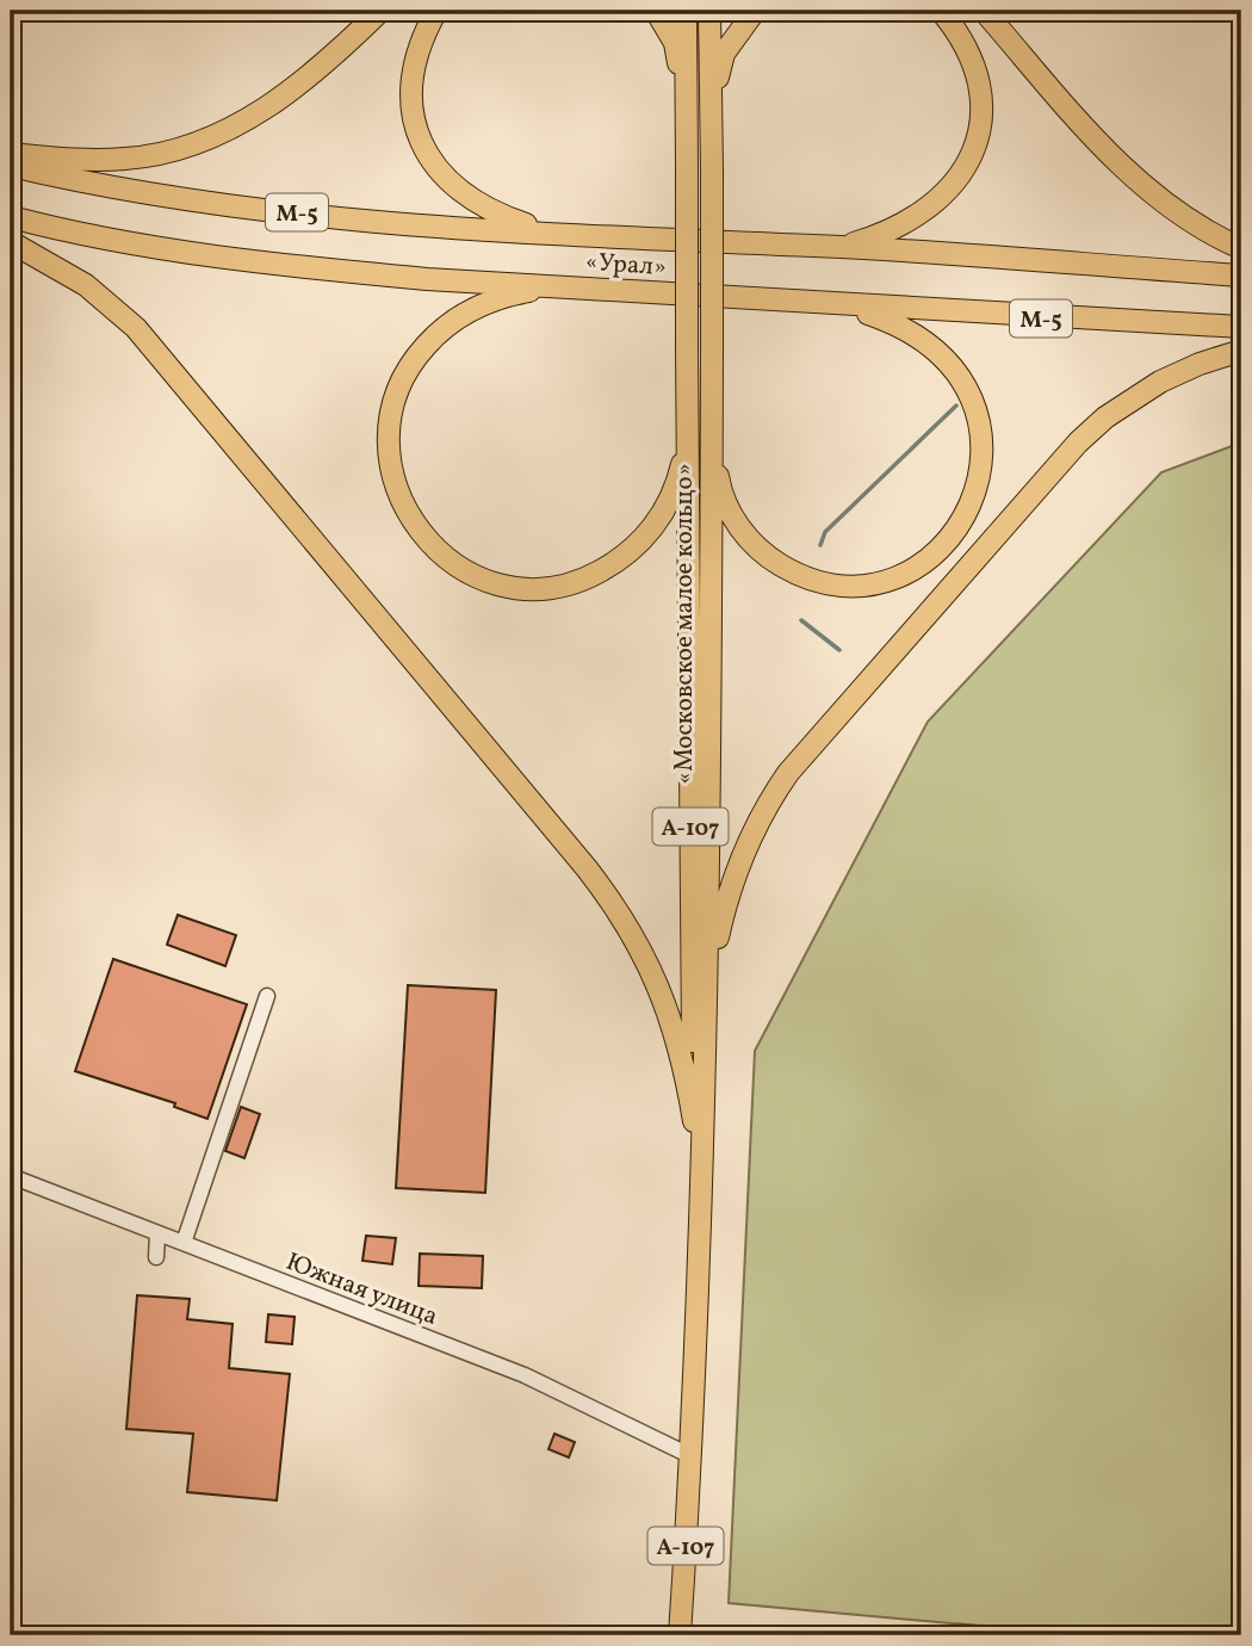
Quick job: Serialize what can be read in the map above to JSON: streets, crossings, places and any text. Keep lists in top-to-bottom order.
{
  "streets": {
    "highway": [
      "М-5",
      "«Урал»",
      "«Московское малое кольцо»",
      "А-107"
    ],
    "street": ["Южная улица"]
  },
  "crossings": [
    ["«Московское малое кольцо»", "Южная улица"]
  ]
}
